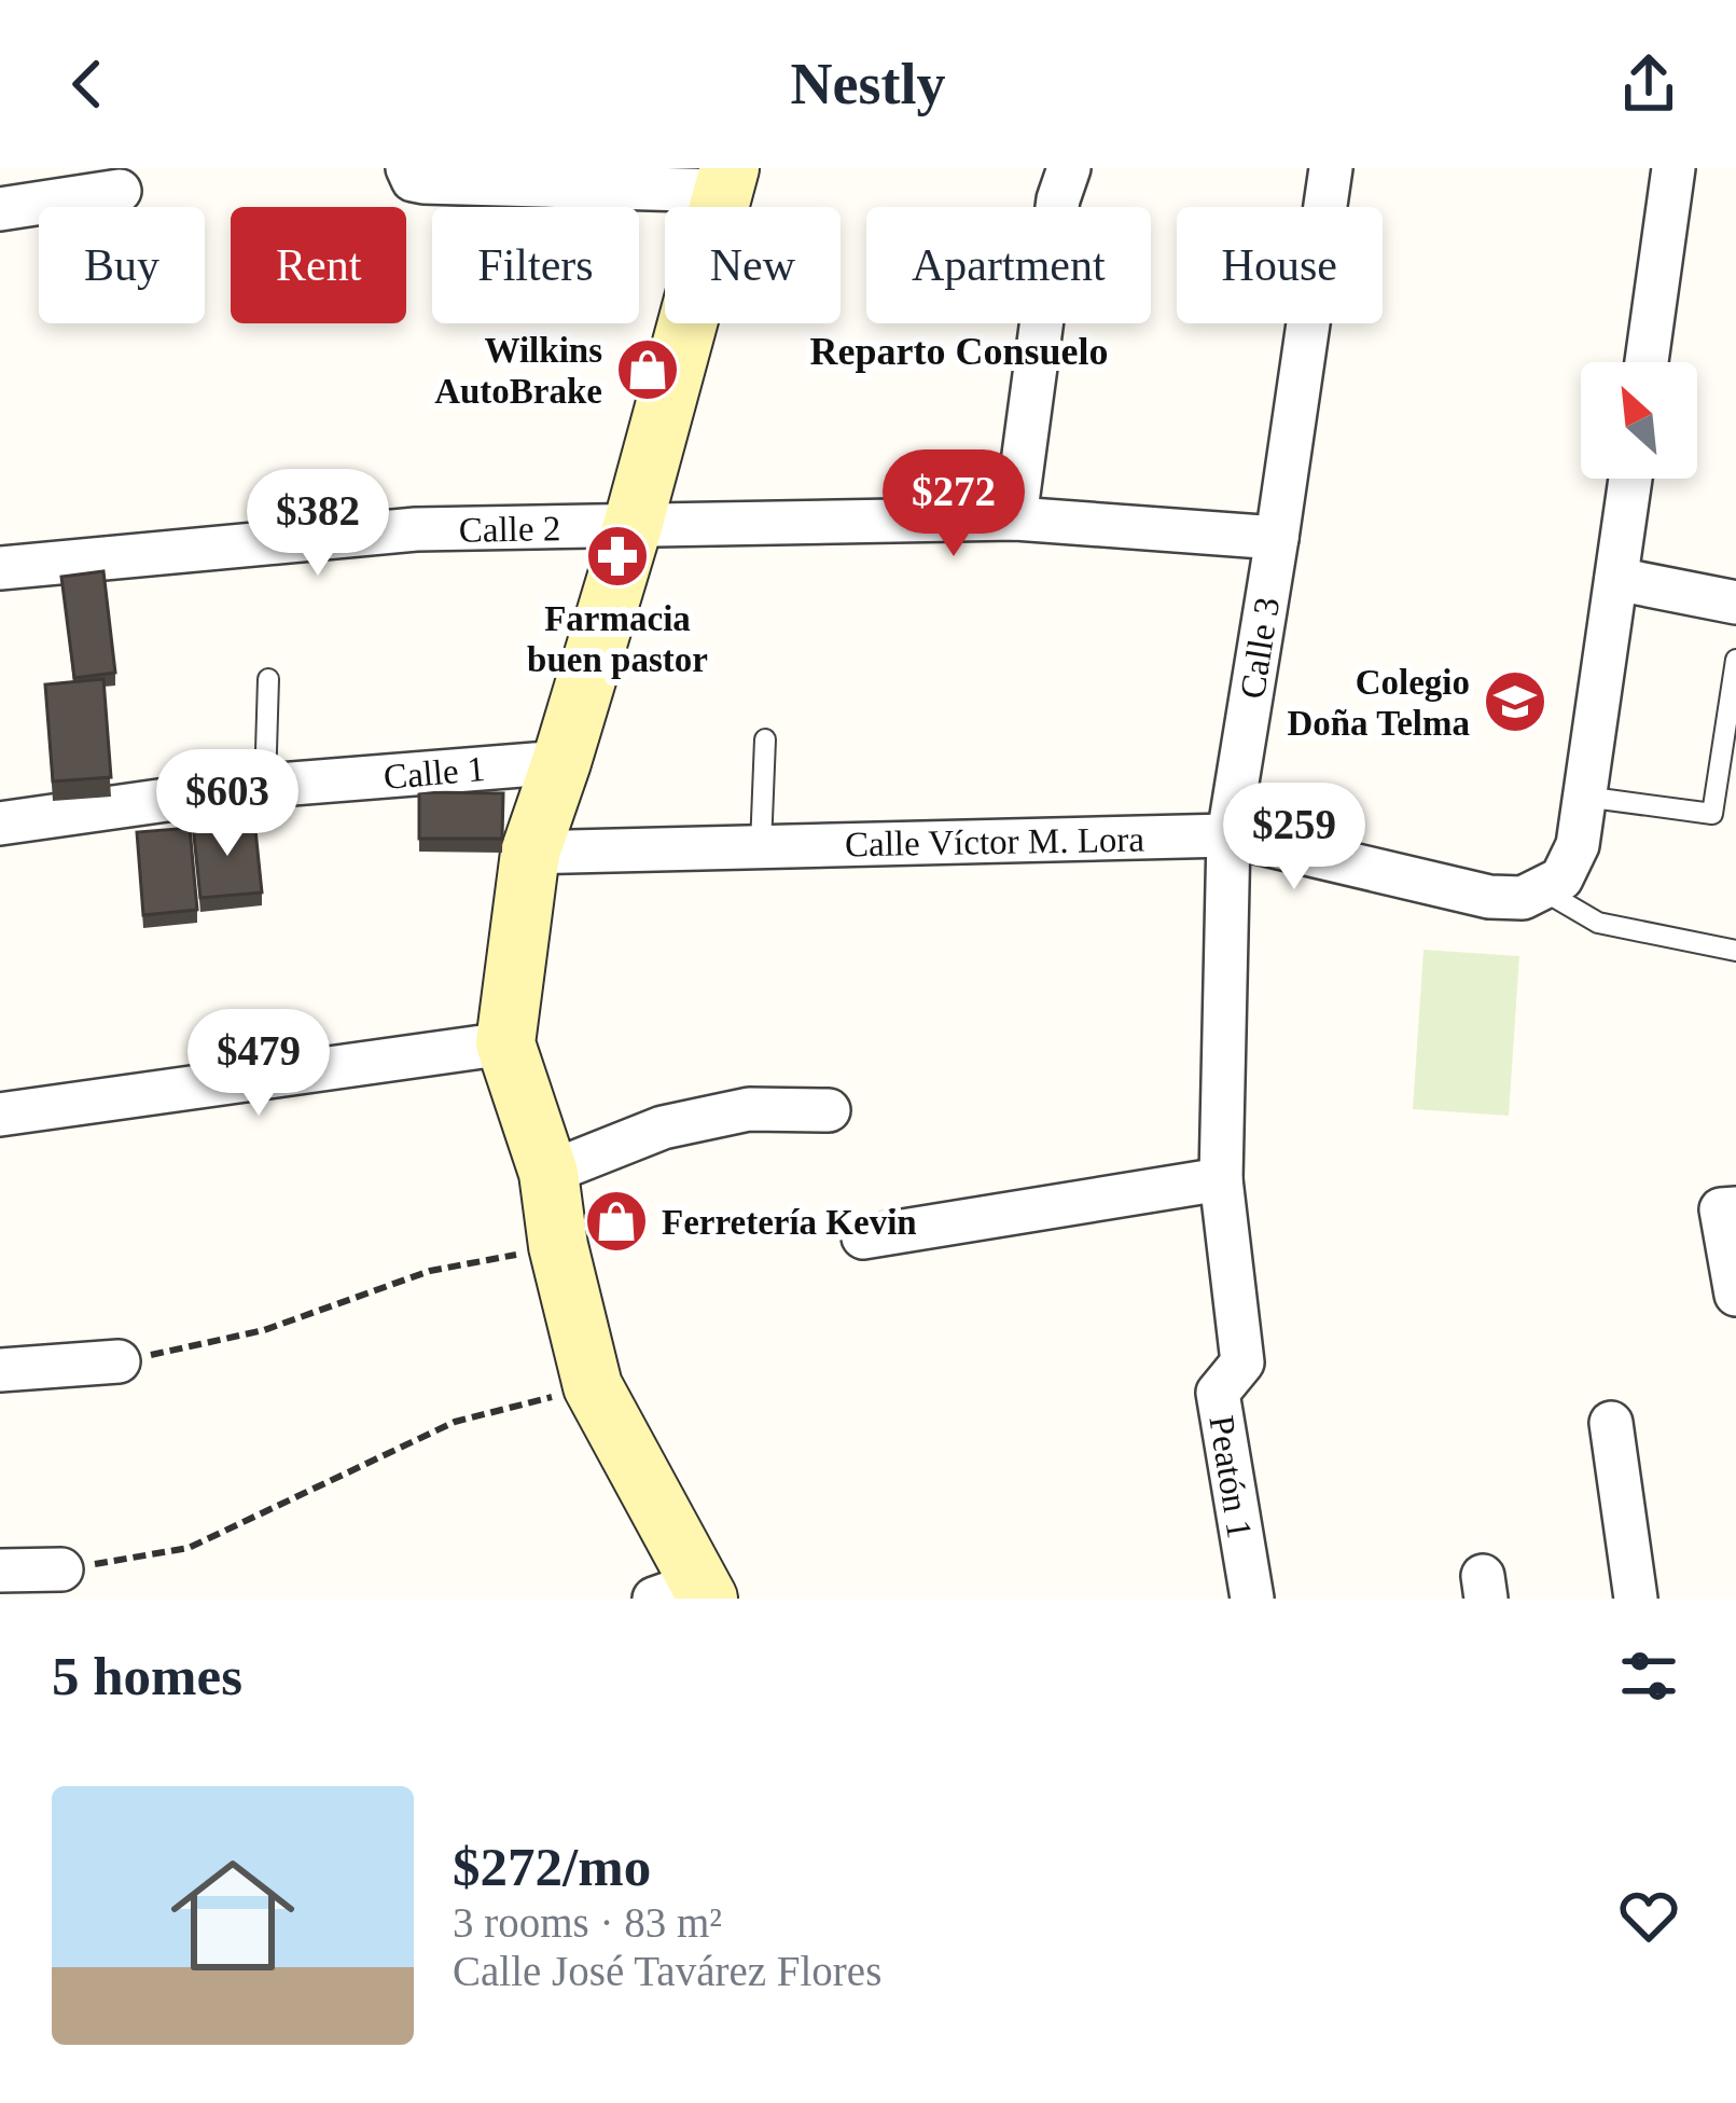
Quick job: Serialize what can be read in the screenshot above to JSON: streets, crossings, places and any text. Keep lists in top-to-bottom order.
{
  "streets": {
    "street": [
      "Calle 2",
      "Calle 3",
      "Calle 1",
      "Calle Víctor M. Lora",
      "Peatón 1"
    ]
  },
  "crossings": [
    ["Calle 2", "Calle 3"],
    ["Calle 3", "Calle Víctor M. Lora"],
    ["Calle 3", "Peatón 1"]
  ],
  "districts": ["Reparto Consuelo"],
  "places": {
    "shop": ["Wilkins AutoBrake", "Ferretería Kevin"],
    "pharmacy": ["Farmacia buen pastor"],
    "school or university": ["Colegio Doña Telma"]
  },
  "north": "top left",
  "page": {
    "header": "Nestly",
    "chip": [
      "Buy",
      "Rent",
      "Filters",
      "New",
      "Apartment",
      "House"
    ],
    "price": [
      "$272",
      "$382",
      "$603",
      "$259",
      "$479"
    ],
    "heading": "5 homes",
    "list": [
      {
        "name": "$272/mo",
        "note": "3 rooms · 83 m² · Calle José Tavárez Flores"
      }
    ]
  }
}
